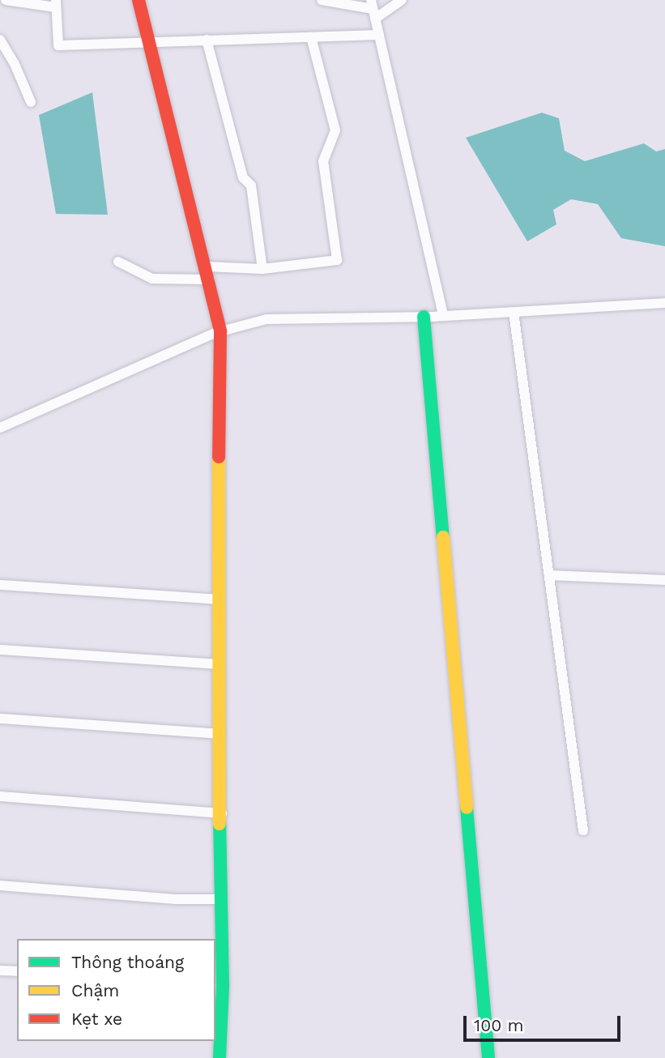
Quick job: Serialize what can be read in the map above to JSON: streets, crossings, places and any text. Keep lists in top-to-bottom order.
{
  "legend": ["Thông thoáng", "Chậm", "Kẹt xe"],
  "scale_bar": "100 m"
}
